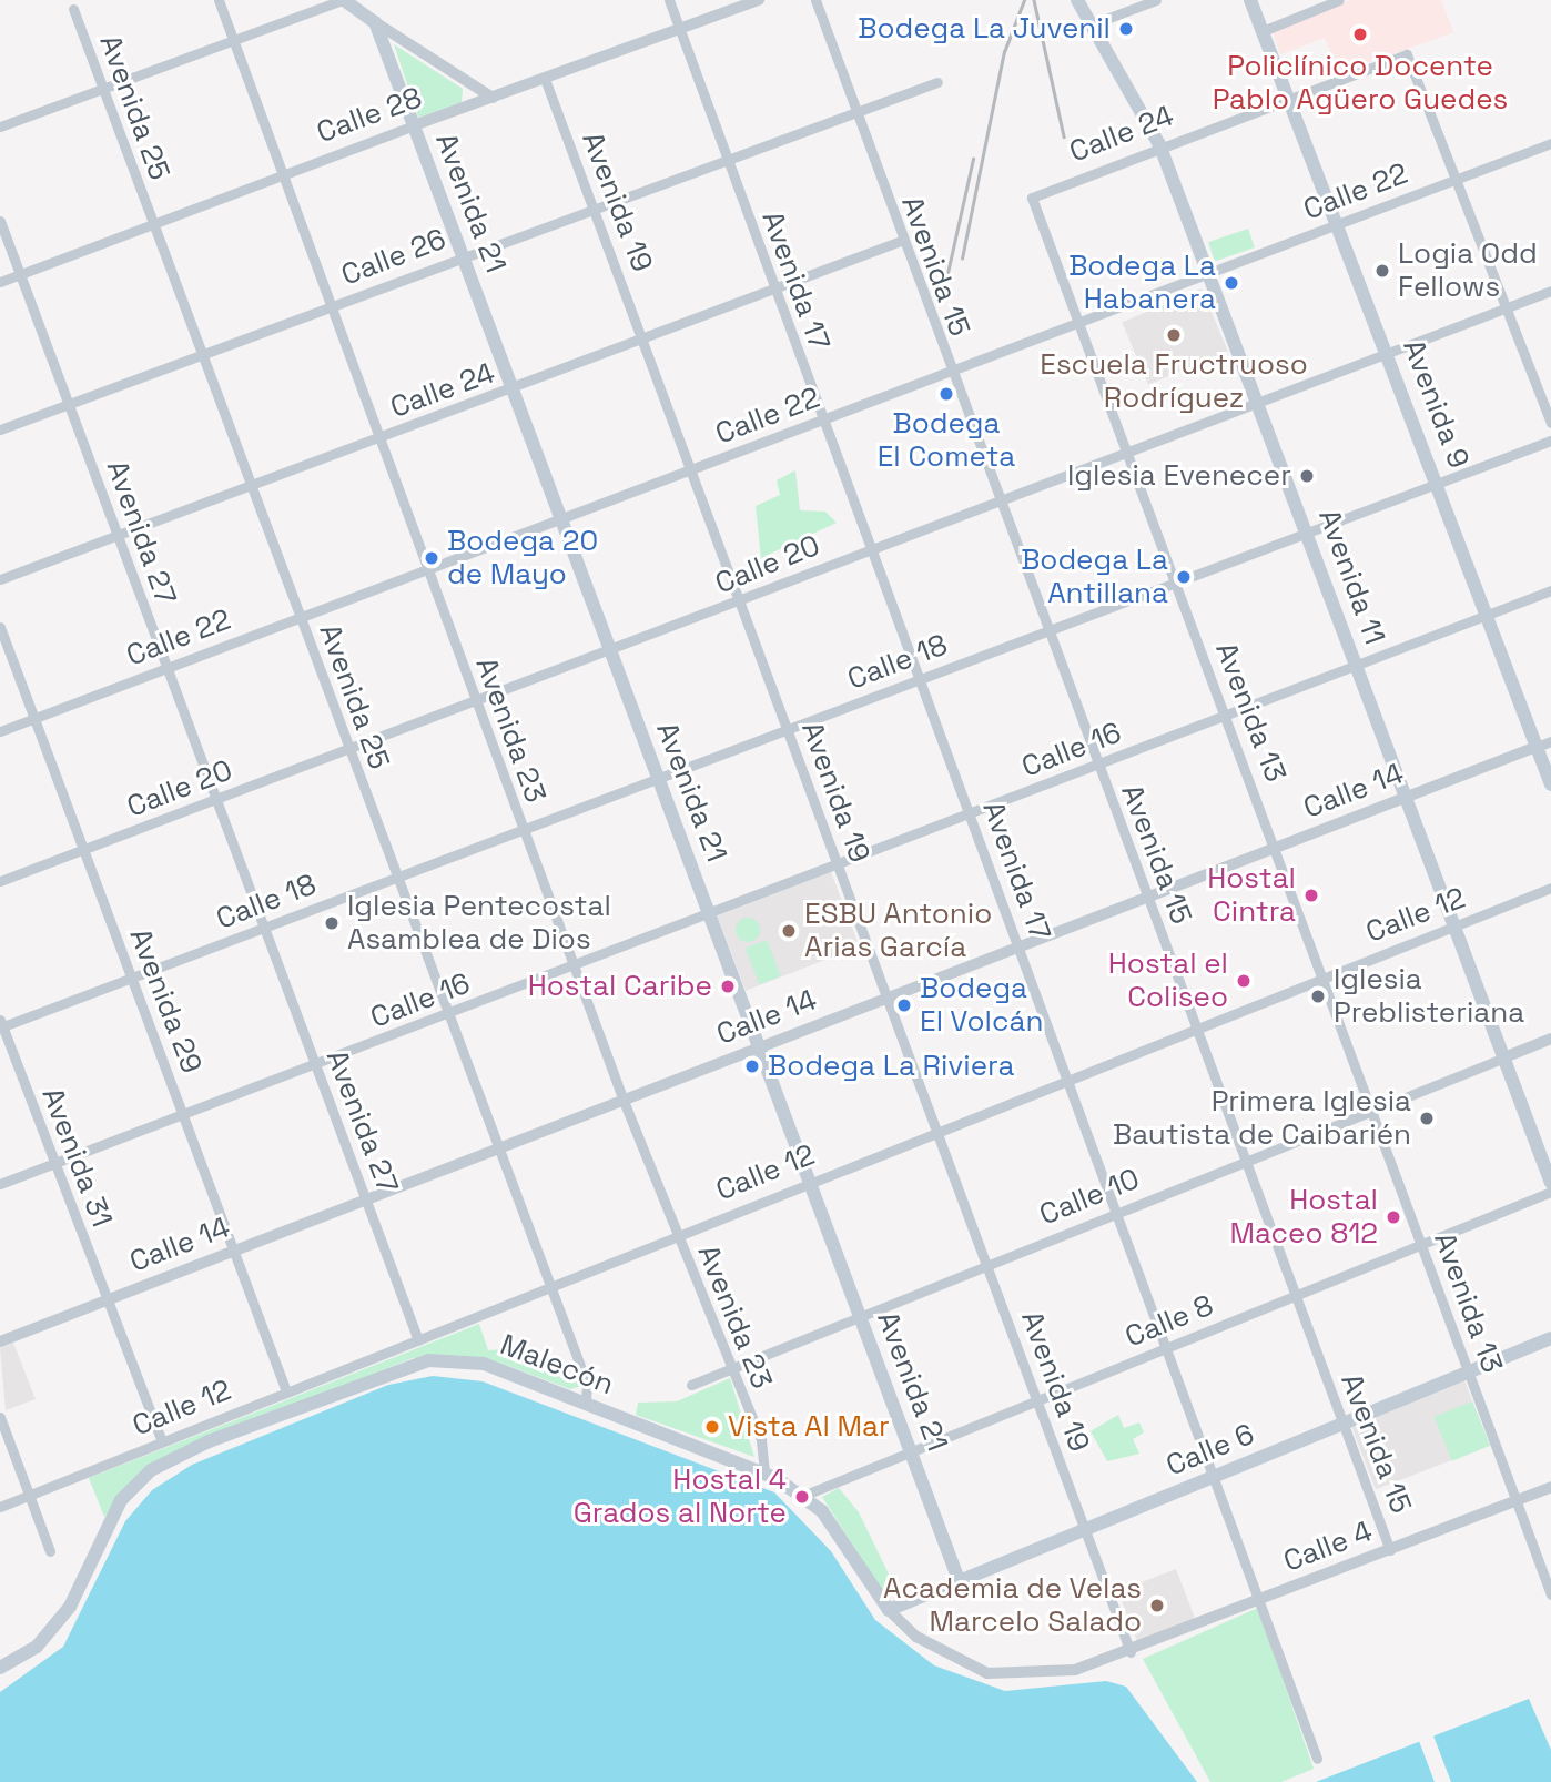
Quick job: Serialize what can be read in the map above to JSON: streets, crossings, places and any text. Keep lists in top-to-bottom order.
{
  "streets": {
    "main road": [
      "Avenida 21",
      "Avenida 9",
      "Avenida 11",
      "Malecón",
      "Calle 6"
    ],
    "street": [
      "Avenida 25",
      "Calle 28",
      "Calle 24",
      "Calle 22",
      "Avenida 19",
      "Calle 26",
      "Avenida 15",
      "Avenida 17",
      "Avenida 27",
      "Calle 20",
      "Calle 18",
      "Avenida 13",
      "Avenida 23",
      "Calle 16",
      "Calle 14",
      "Calle 12",
      "Avenida 29",
      "Avenida 31",
      "Calle 10",
      "Calle 8",
      "Calle 4"
    ]
  },
  "crossings": [
    ["Avenida 25", "Calle 28"],
    ["Avenida 25", "Calle 24"],
    ["Avenida 25", "Calle 22"],
    ["Avenida 25", "Calle 26"],
    ["Avenida 25", "Calle 20"],
    ["Avenida 25", "Calle 18"],
    ["Avenida 25", "Calle 16"],
    ["Avenida 25", "Calle 14"],
    ["Avenida 25", "Calle 12"],
    ["Avenida 25", "Malecón"],
    ["Calle 28", "Avenida 19"],
    ["Calle 28", "Avenida 21"],
    ["Calle 28", "Avenida 17"],
    ["Calle 28", "Avenida 27"],
    ["Calle 28", "Avenida 23"],
    ["Calle 24", "Calle 22"],
    ["Calle 24", "Avenida 19"],
    ["Calle 24", "Avenida 21"],
    ["Calle 24", "Avenida 15"],
    ["Calle 24", "Avenida 17"],
    ["Calle 24", "Avenida 9"],
    ["Calle 24", "Avenida 27"],
    ["Calle 24", "Avenida 11"],
    ["Calle 24", "Avenida 13"],
    ["Calle 24", "Avenida 23"],
    ["Calle 22", "Avenida 19"],
    ["Calle 22", "Avenida 21"],
    ["Calle 22", "Avenida 15"],
    ["Calle 22", "Avenida 17"],
    ["Calle 22", "Avenida 9"],
    ["Calle 22", "Avenida 27"],
    ["Calle 22", "Avenida 11"],
    ["Calle 22", "Avenida 13"],
    ["Calle 22", "Avenida 23"],
    ["Calle 22", "Avenida 29"],
    ["Avenida 19", "Calle 26"],
    ["Avenida 19", "Calle 20"],
    ["Avenida 19", "Calle 18"],
    ["Avenida 19", "Calle 16"],
    ["Avenida 19", "Calle 14"],
    ["Avenida 19", "Calle 12"],
    ["Avenida 19", "Calle 10"],
    ["Avenida 19", "Calle 8"],
    ["Avenida 19", "Malecón"],
    ["Avenida 19", "Calle 6"],
    ["Avenida 19", "Calle 4"],
    ["Avenida 21", "Calle 26"],
    ["Avenida 21", "Calle 20"],
    ["Avenida 21", "Calle 18"],
    ["Avenida 21", "Calle 16"],
    ["Avenida 21", "Calle 14"],
    ["Avenida 21", "Calle 12"],
    ["Avenida 21", "Calle 10"],
    ["Avenida 21", "Calle 8"],
    ["Avenida 21", "Calle 6"],
    ["Calle 26", "Avenida 15"],
    ["Calle 26", "Avenida 17"],
    ["Calle 26", "Avenida 27"],
    ["Calle 26", "Avenida 23"],
    ["Avenida 15", "Calle 20"],
    ["Avenida 15", "Calle 18"],
    ["Avenida 15", "Calle 16"],
    ["Avenida 15", "Calle 14"],
    ["Avenida 15", "Calle 12"],
    ["Avenida 15", "Calle 10"],
    ["Avenida 15", "Calle 8"],
    ["Avenida 15", "Calle 6"],
    ["Avenida 15", "Calle 4"],
    ["Avenida 17", "Calle 20"],
    ["Avenida 17", "Calle 18"],
    ["Avenida 17", "Calle 16"],
    ["Avenida 17", "Calle 14"],
    ["Avenida 17", "Calle 12"],
    ["Avenida 17", "Calle 10"],
    ["Avenida 17", "Calle 8"],
    ["Avenida 17", "Calle 6"],
    ["Avenida 17", "Calle 4"],
    ["Avenida 9", "Calle 20"],
    ["Avenida 9", "Calle 18"],
    ["Avenida 9", "Calle 16"],
    ["Avenida 9", "Calle 14"],
    ["Avenida 27", "Calle 20"],
    ["Avenida 27", "Calle 18"],
    ["Avenida 27", "Calle 16"],
    ["Avenida 27", "Calle 14"],
    ["Avenida 27", "Calle 12"],
    ["Calle 20", "Avenida 11"],
    ["Calle 20", "Avenida 13"],
    ["Calle 20", "Avenida 23"],
    ["Calle 20", "Avenida 29"],
    ["Avenida 11", "Calle 18"],
    ["Avenida 11", "Calle 16"],
    ["Avenida 11", "Calle 14"],
    ["Avenida 11", "Calle 12"],
    ["Avenida 11", "Calle 10"],
    ["Calle 18", "Avenida 13"],
    ["Calle 18", "Avenida 23"],
    ["Calle 18", "Avenida 29"],
    ["Calle 18", "Avenida 31"],
    ["Avenida 13", "Calle 16"],
    ["Avenida 13", "Calle 14"],
    ["Avenida 13", "Calle 12"],
    ["Avenida 13", "Calle 10"],
    ["Avenida 13", "Calle 8"],
    ["Avenida 13", "Calle 6"],
    ["Avenida 13", "Calle 4"],
    ["Avenida 23", "Calle 16"],
    ["Avenida 23", "Calle 14"],
    ["Avenida 23", "Calle 12"],
    ["Avenida 23", "Calle 10"],
    ["Avenida 23", "Malecón"],
    ["Calle 16", "Avenida 29"],
    ["Calle 16", "Avenida 31"],
    ["Calle 14", "Avenida 29"],
    ["Calle 14", "Avenida 31"],
    ["Calle 12", "Avenida 29"],
    ["Calle 12", "Avenida 31"],
    ["Calle 8", "Malecón"],
    ["Malecón", "Calle 6"],
    ["Malecón", "Calle 4"]
  ],
  "places": [
    "Bodega La Juvenil",
    "Policlínico Docente Pablo Agüero Guedes",
    "Logia Odd Fellows",
    "Bodega La Habanera",
    "Escuela Fructruoso Rodríguez",
    "Bodega El Cometa",
    "Iglesia Evenecer",
    "Bodega 20 de Mayo",
    "Bodega La Antillana",
    "Hostal Cintra",
    "Iglesia Pentecostal Asamblea de Dios",
    "ESBU Antonio Arias García",
    "Hostal el Coliseo",
    "Hostal Caribe",
    "Iglesia Preblisteriana",
    "Bodega El Volcán",
    "Bodega La Riviera",
    "Primera Iglesia Bautista de Caibarién",
    "Hostal Maceo 812",
    "Vista Al Mar",
    "Hostal 4 Grados al Norte",
    "Academia de Velas Marcelo Salado"
  ]
}
